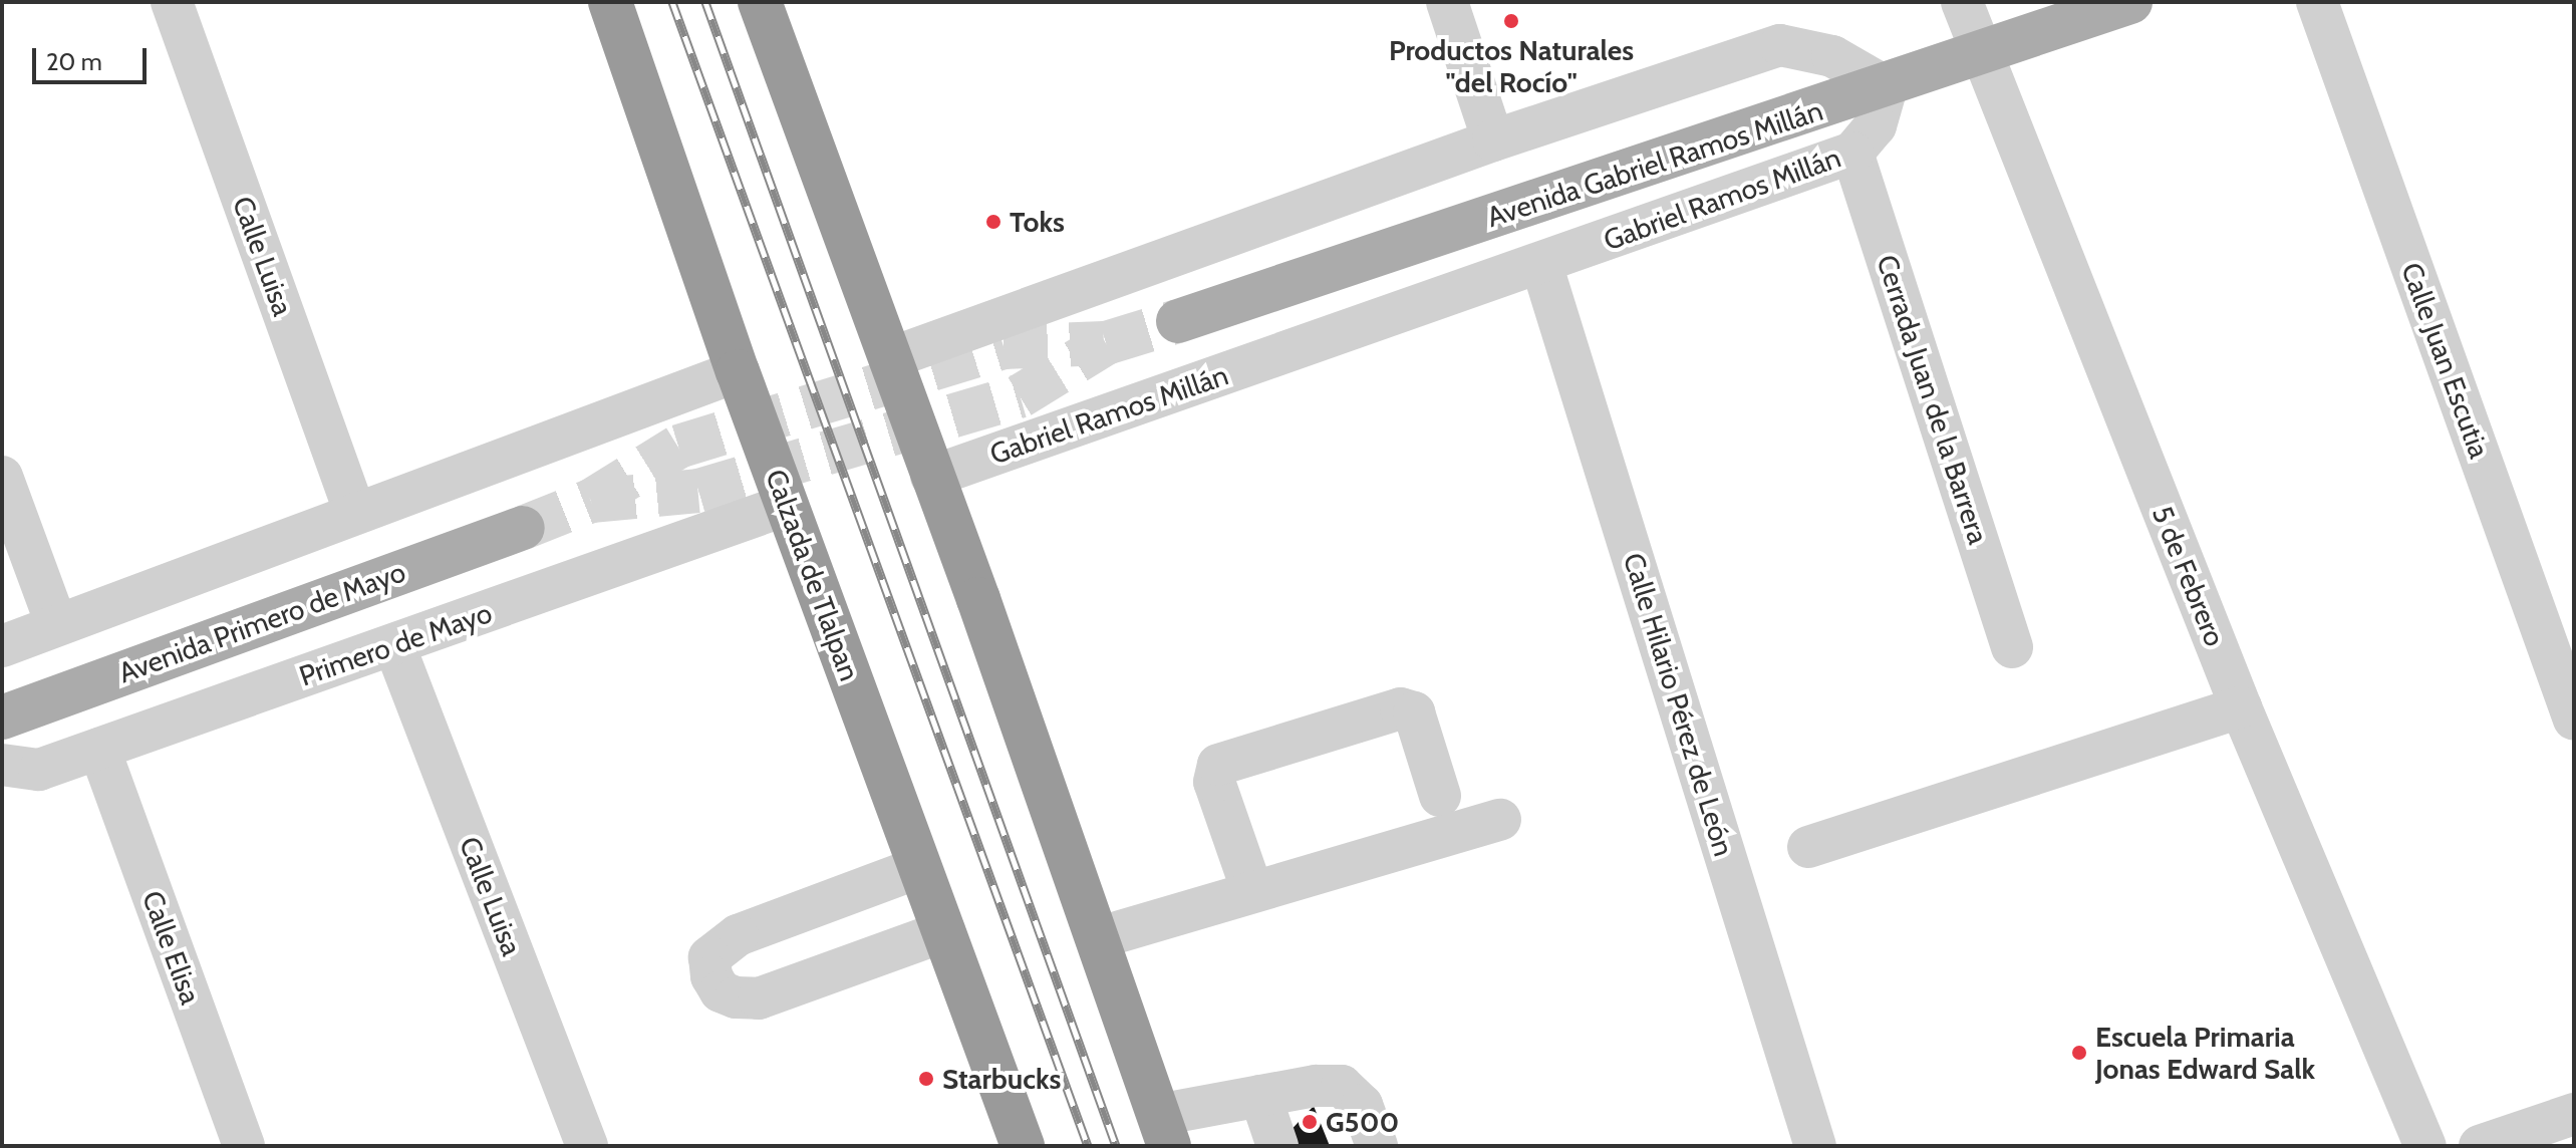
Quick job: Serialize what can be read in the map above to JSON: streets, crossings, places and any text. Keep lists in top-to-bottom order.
{
  "streets": {
    "highway": ["Calzada de Tlalpan"],
    "main road": ["Avenida Gabriel Ramos Millán", "Avenida Primero de Mayo"],
    "street": [
      "Gabriel Ramos Millán",
      "Calle Luisa",
      "Calle Juan Escutia",
      "Cerrada Juan de la Barrera",
      "5 de Febrero",
      "Primero de Mayo",
      "Calle Hilario Pérez de León",
      "Calle Elisa"
    ]
  },
  "crossings": [
    ["Avenida Gabriel Ramos Millán", "Gabriel Ramos Millán"],
    ["Avenida Gabriel Ramos Millán", "5 de Febrero"],
    ["Gabriel Ramos Millán", "Cerrada Juan de la Barrera"],
    ["Gabriel Ramos Millán", "Calle Hilario Pérez de León"],
    ["Calle Luisa", "Primero de Mayo"],
    ["Calzada de Tlalpan", "Primero de Mayo"],
    ["Primero de Mayo", "Calle Elisa"]
  ],
  "places": [
    "Productos Naturales \"del Rocío\"",
    "Toks",
    "Escuela Primaria Jonas Edward Salk",
    "Starbucks",
    "G500"
  ],
  "scale_bar": "20 m"
}
